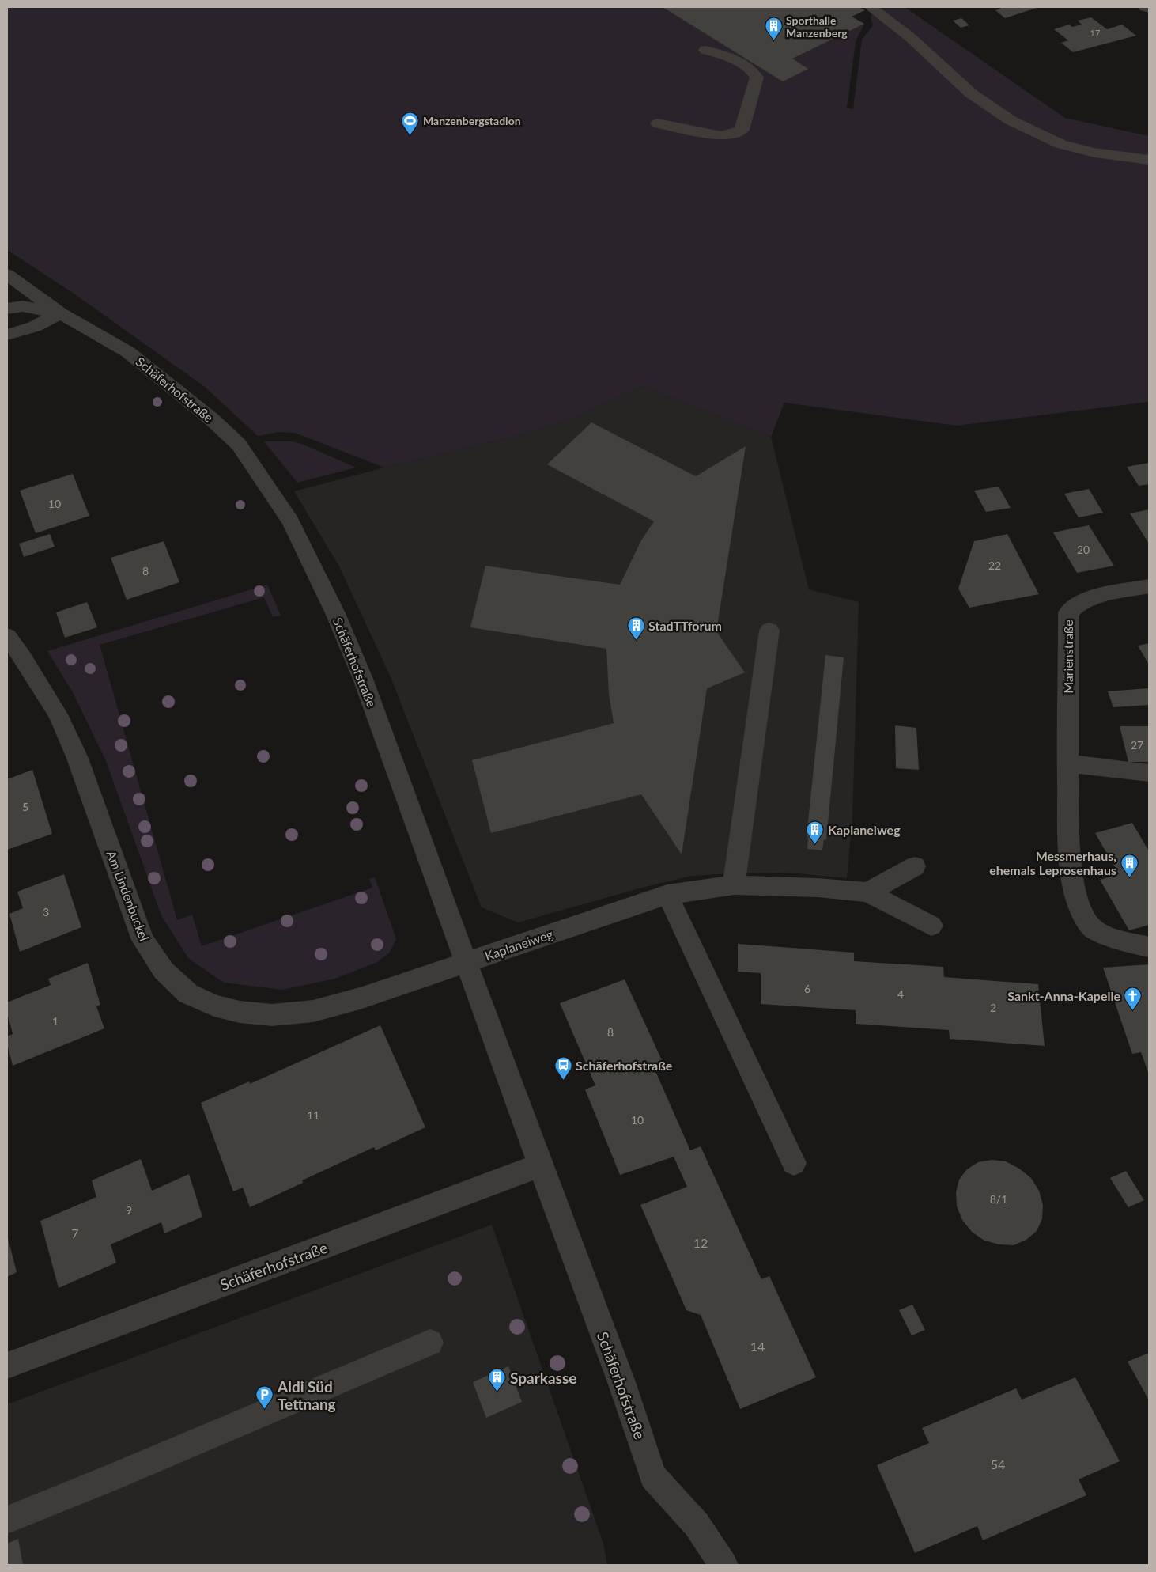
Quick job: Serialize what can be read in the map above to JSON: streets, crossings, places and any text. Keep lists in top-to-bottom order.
{
  "streets": {
    "street": [
      "Schäferhofstraße",
      "Marienstraße",
      "Am Lindenbuckel",
      "Kaplaneiweg"
    ]
  },
  "crossings": [
    ["Schäferhofstraße", "Am Lindenbuckel"],
    ["Schäferhofstraße", "Kaplaneiweg"],
    ["Am Lindenbuckel", "Kaplaneiweg"]
  ],
  "places": {
    "building": [
      "Sporthalle Manzenberg",
      "StadTTforum",
      "Kaplaneiweg",
      "Messmerhaus, ehemals Leprosenhaus",
      "Sparkasse"
    ],
    "sports": ["Manzenbergstadion"],
    "church": ["Sankt-Anna-Kapelle"],
    "bus stop": ["Schäferhofstraße"],
    "parking": ["Aldi Süd Tettnang"]
  },
  "house_numbers": [
    "17",
    "10",
    "20",
    "22",
    "8",
    "27",
    "5",
    "3",
    "6",
    "4",
    "2",
    "1",
    "8",
    "11",
    "10",
    "8/1",
    "9",
    "7",
    "12",
    "14",
    "54"
  ]
}
